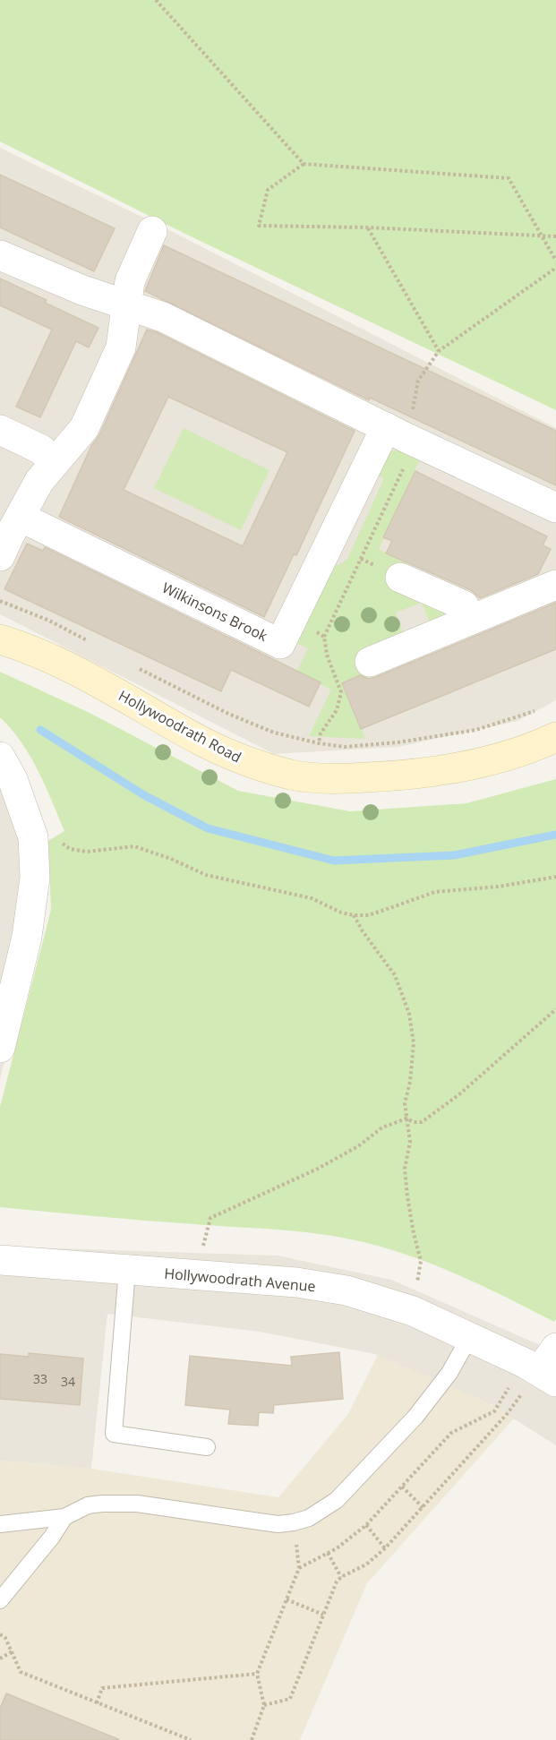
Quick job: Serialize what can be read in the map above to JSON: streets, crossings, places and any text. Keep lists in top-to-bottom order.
{
  "streets": {
    "main road": ["Hollywoodrath Road"],
    "street": ["Wilkinsons Brook", "Hollywoodrath Avenue"]
  },
  "house_numbers": ["33", "34"]
}
